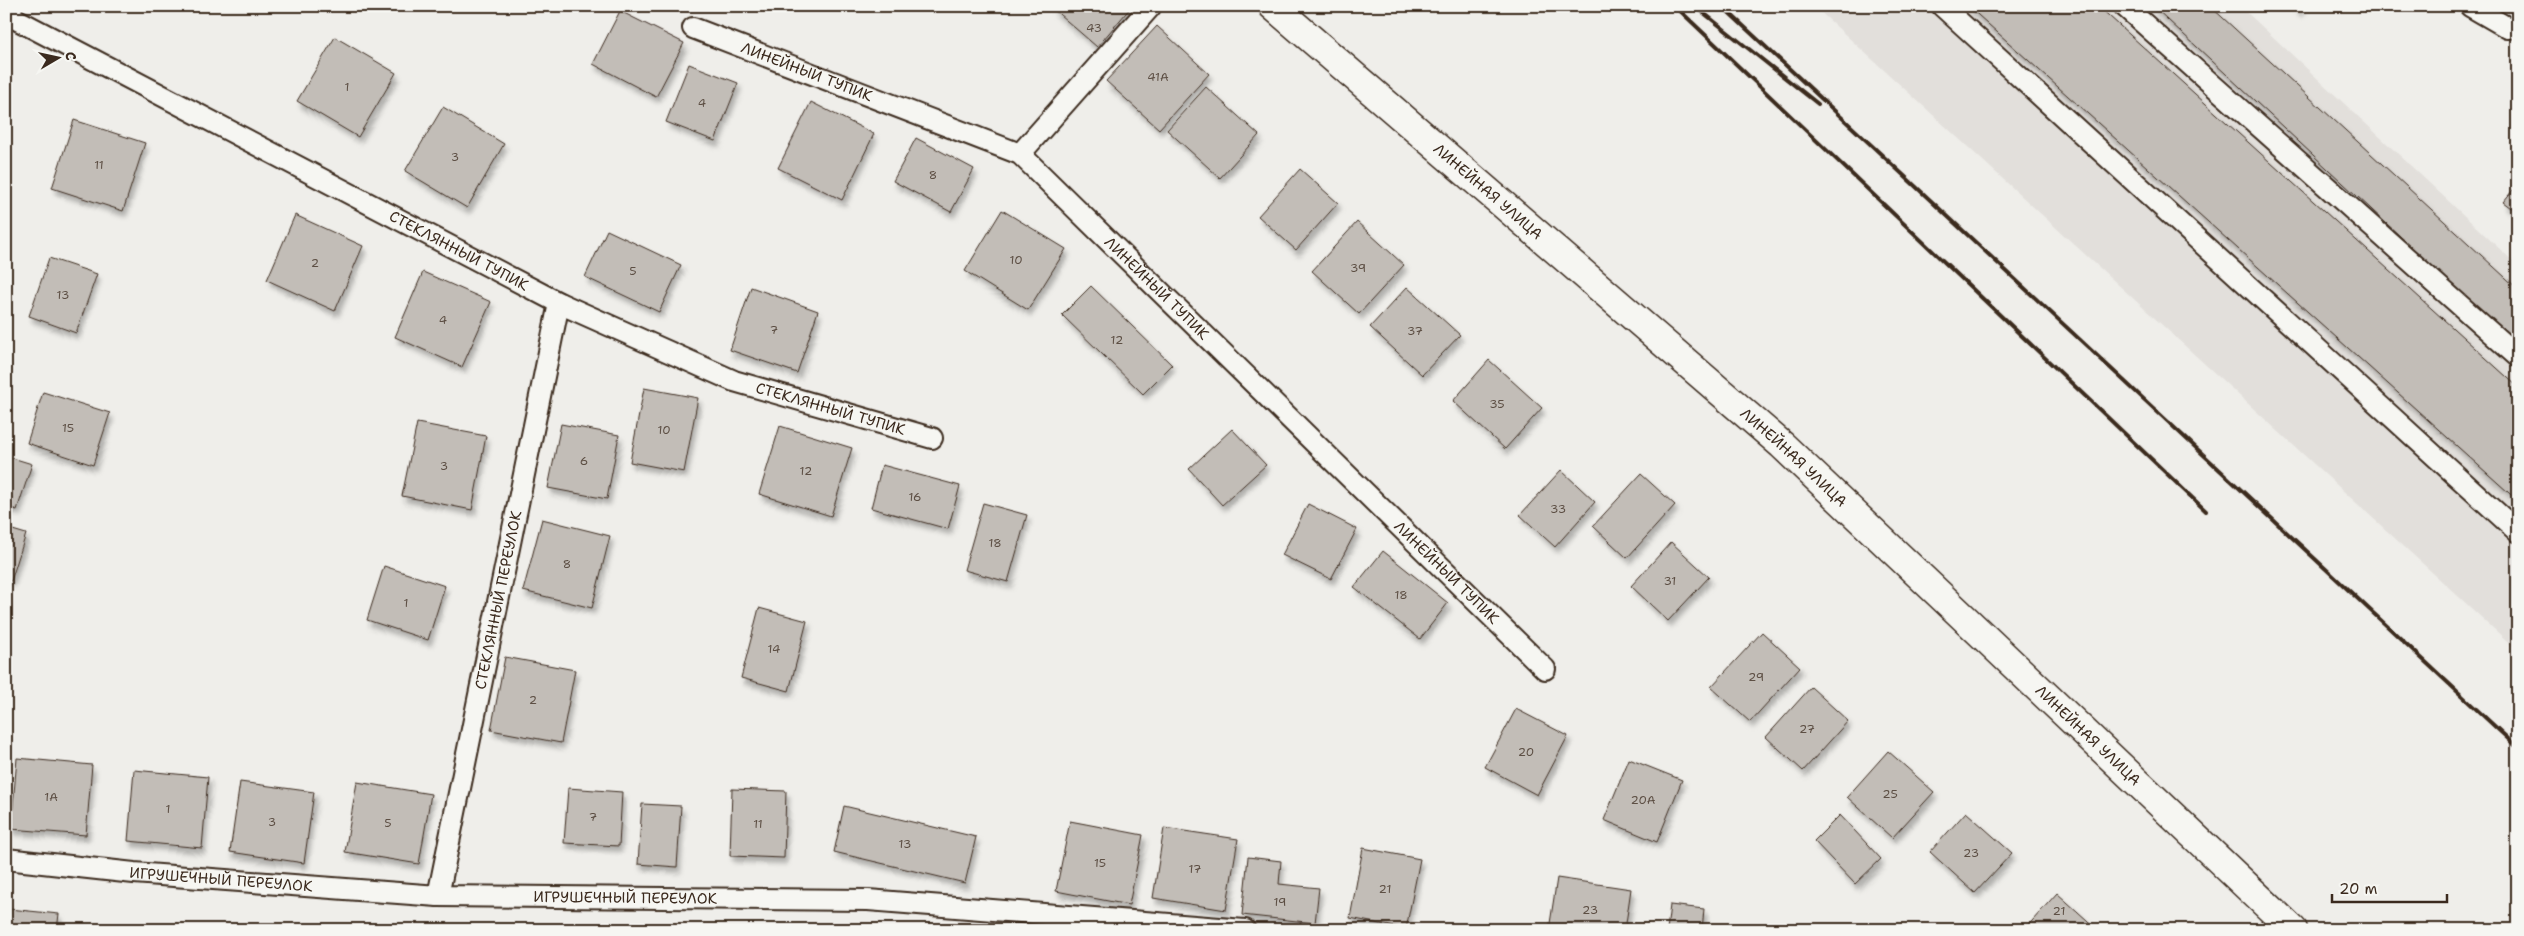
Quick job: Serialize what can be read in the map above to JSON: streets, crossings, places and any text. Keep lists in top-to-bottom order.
{
  "streets": {
    "street": ["ЛИНЕЙНАЯ УЛИЦА"],
    "lane": [
      "ЛИНЕЙНЫЙ ТУПИК",
      "СТЕКЛЯННЫЙ ТУПИК",
      "СТЕКЛЯННЫЙ ПЕРЕУЛОК",
      "ИГРУШЕЧНЫЙ ПЕРЕУЛОК"
    ]
  },
  "crossings": [
    ["СТЕКЛЯННЫЙ ТУПИК", "СТЕКЛЯННЫЙ ПЕРЕУЛОК"],
    ["СТЕКЛЯННЫЙ ПЕРЕУЛОК", "ИГРУШЕЧНЫЙ ПЕРЕУЛОК"]
  ],
  "house_numbers": [
    "43",
    "41А",
    "1",
    "4",
    "3",
    "11",
    "8",
    "10",
    "2",
    "39",
    "5",
    "13",
    "4",
    "7",
    "37",
    "12",
    "35",
    "15",
    "10",
    "6",
    "3",
    "12",
    "16",
    "33",
    "18",
    "8",
    "31",
    "18",
    "1",
    "14",
    "29",
    "2",
    "27",
    "20",
    "25",
    "1А",
    "20А",
    "1",
    "7",
    "3",
    "5",
    "11",
    "13",
    "23",
    "15",
    "17",
    "21",
    "19",
    "23",
    "21"
  ],
  "scale_bar": "20 m",
  "north": "right"
}
